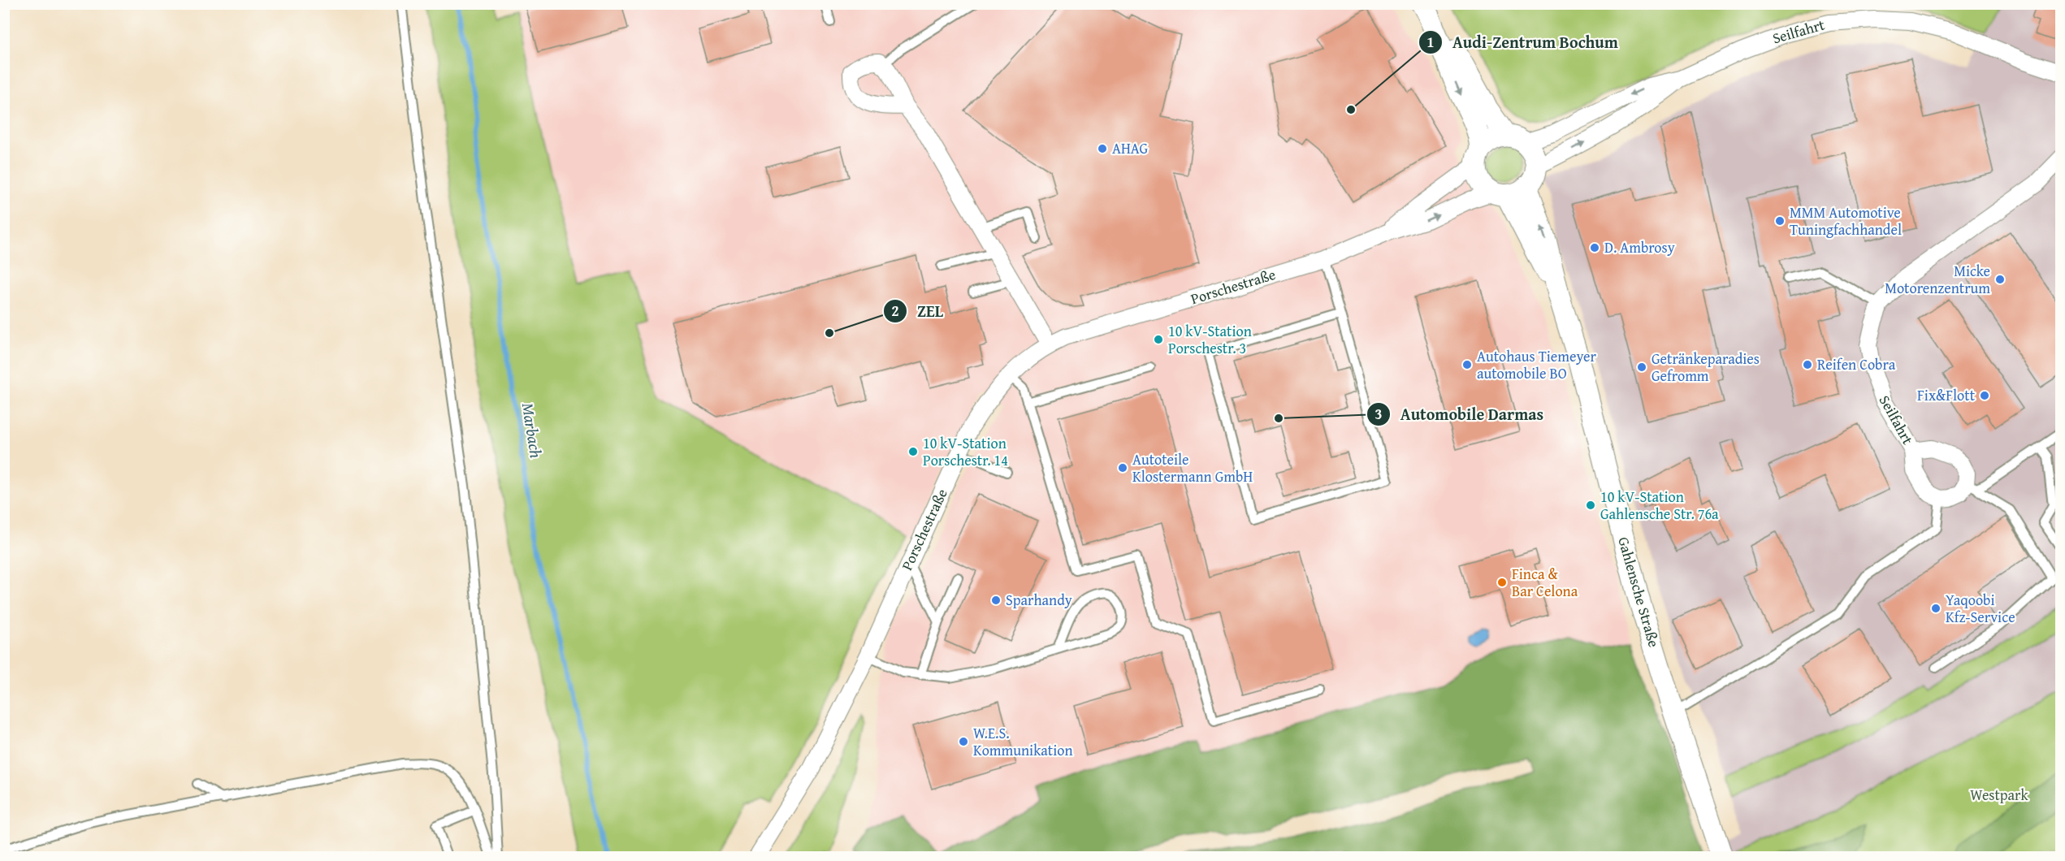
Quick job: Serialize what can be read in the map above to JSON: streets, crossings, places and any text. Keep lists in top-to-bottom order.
{
  "streets": {
    "street": ["Seilfahrt", "Porschestraße", "Gahlensche Straße"]
  },
  "crossings": [
    ["Seilfahrt", "Porschestraße"],
    ["Seilfahrt", "Gahlensche Straße"],
    ["Porschestraße", "Gahlensche Straße"]
  ],
  "water": ["Marbach"],
  "parks": ["Westpark"],
  "places": [
    "Audi-Zentrum Bochum",
    "AHAG",
    "MMM Automotive Tuningfachhandel",
    "D. Ambrosy",
    "Micke Motorenzentrum",
    "ZEL",
    "10 kV-Station Porschestr. 3",
    "Autohaus Tiemeyer automobile BO",
    "Reifen Cobra",
    "Getränkeparadies Gefromm",
    "Fix&Flott",
    "Automobile Darmas",
    "10 kV-Station Porschestr. 14",
    "Autoteile Klostermann GmbH",
    "10 kV-Station Gahlensche Str. 76a",
    "Finca & Bar Celona",
    "Sparhandy",
    "Yaqoobi Kfz-Service",
    "W.E.S. Kommunikation"
  ]
}
